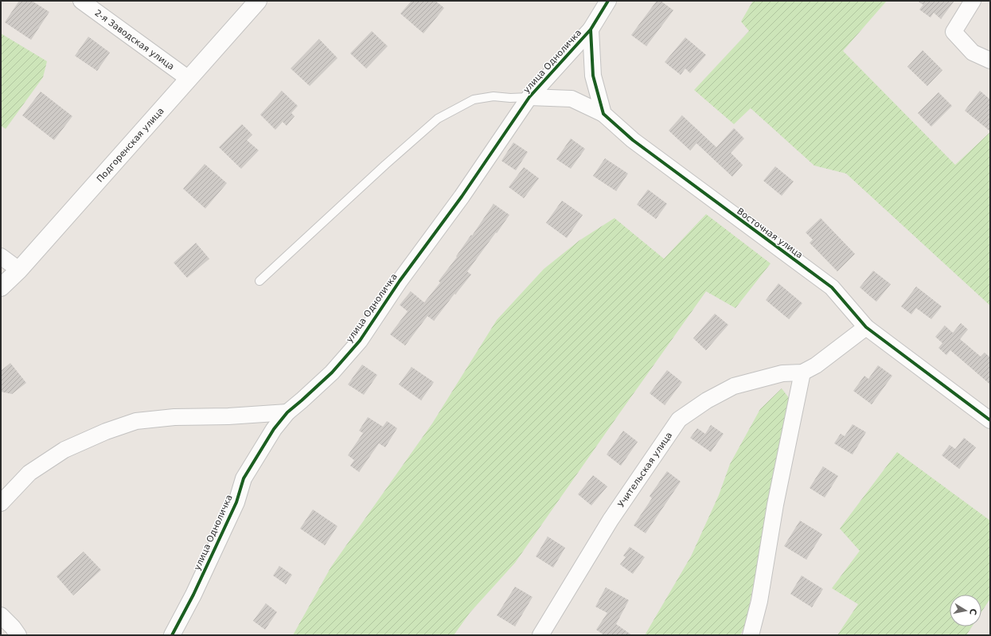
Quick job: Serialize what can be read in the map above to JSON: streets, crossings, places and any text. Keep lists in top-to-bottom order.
{
  "streets": {
    "street": [
      "2-я Заводская улица",
      "улица Одноличка",
      "Подгоренская улица",
      "Восточная улица",
      "Учительская улица"
    ]
  },
  "crossings": [
    ["2-я Заводская улица", "Подгоренская улица"],
    ["Восточная улица", "Учительская улица"]
  ],
  "north": "right"
}
